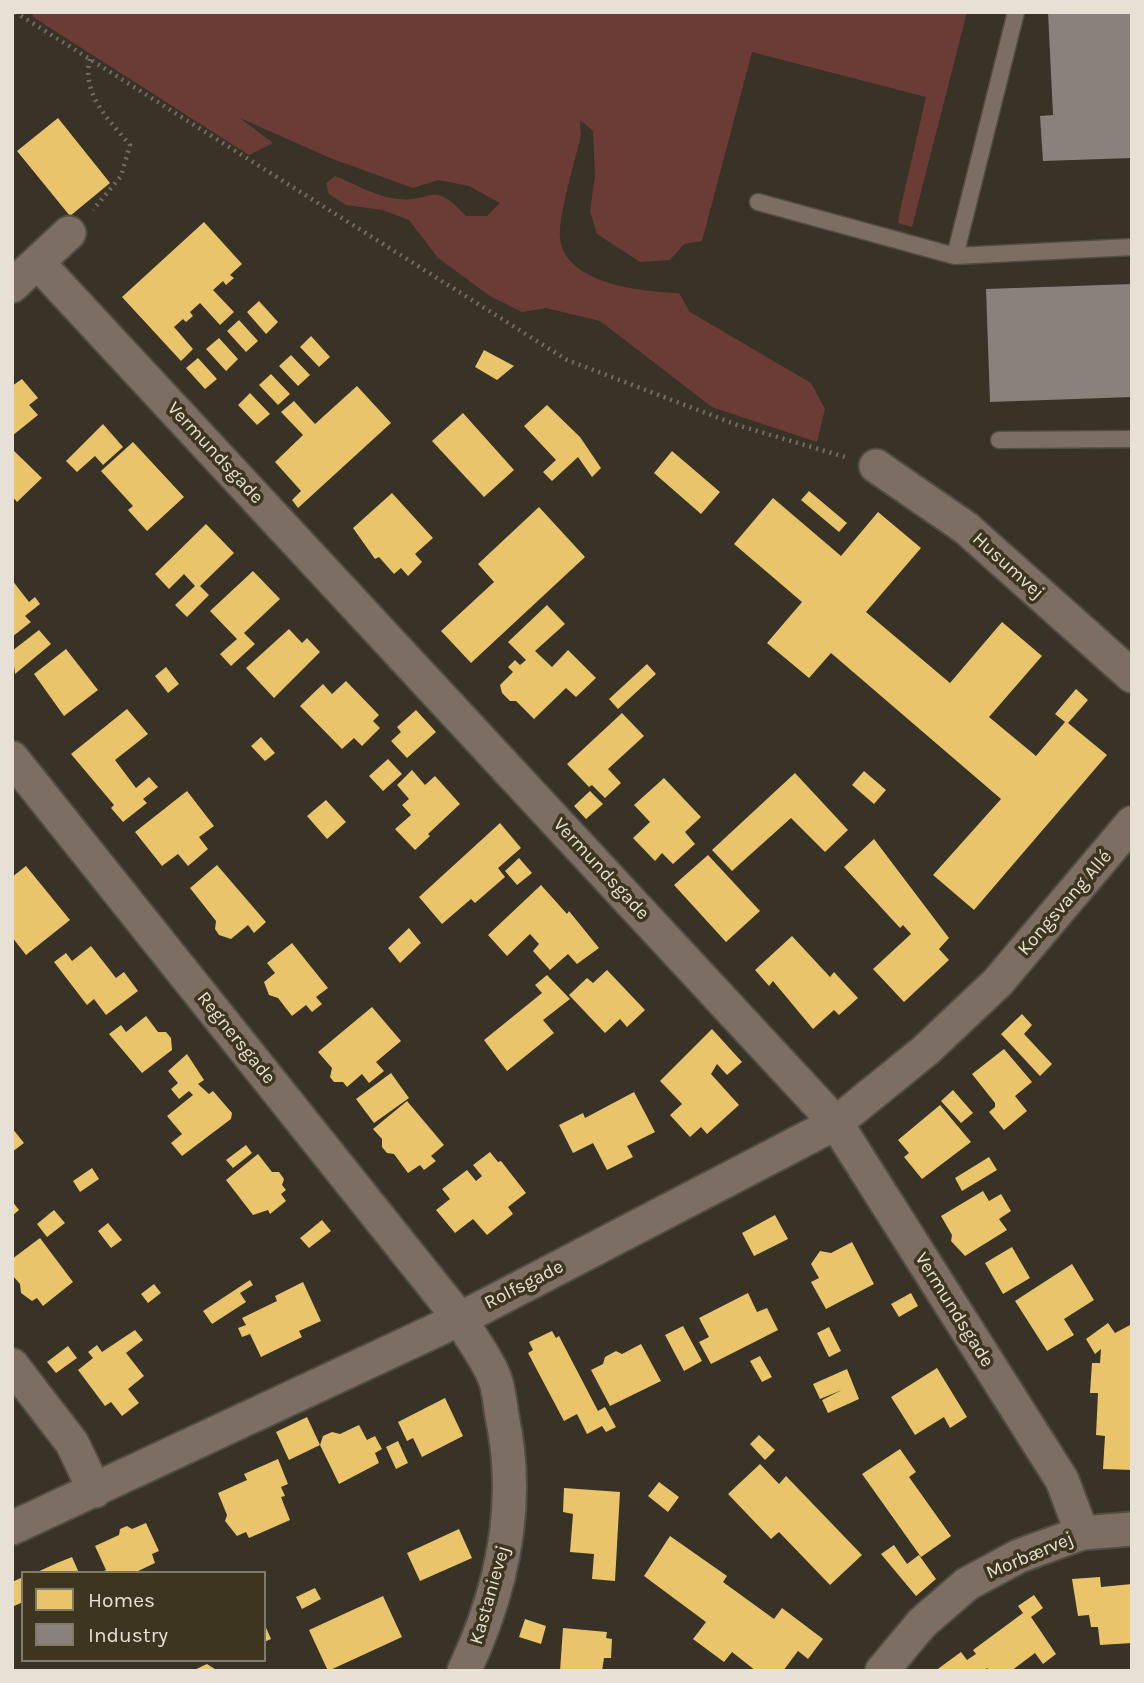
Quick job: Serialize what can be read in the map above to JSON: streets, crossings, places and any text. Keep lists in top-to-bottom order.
{
  "streets": {
    "street": [
      "Vermundsgade",
      "Husumvej",
      "Kongsvang Allé",
      "Regnersgade",
      "Rolfsgade",
      "Morbærvej",
      "Kastanievej"
    ]
  },
  "crossings": [
    ["Vermundsgade", "Rolfsgade"],
    ["Vermundsgade", "Morbærvej"],
    ["Kongsvang Allé", "Rolfsgade"],
    ["Regnersgade", "Rolfsgade"],
    ["Regnersgade", "Kastanievej"],
    ["Rolfsgade", "Kastanievej"]
  ],
  "legend": ["Homes", "Industry"]
}
